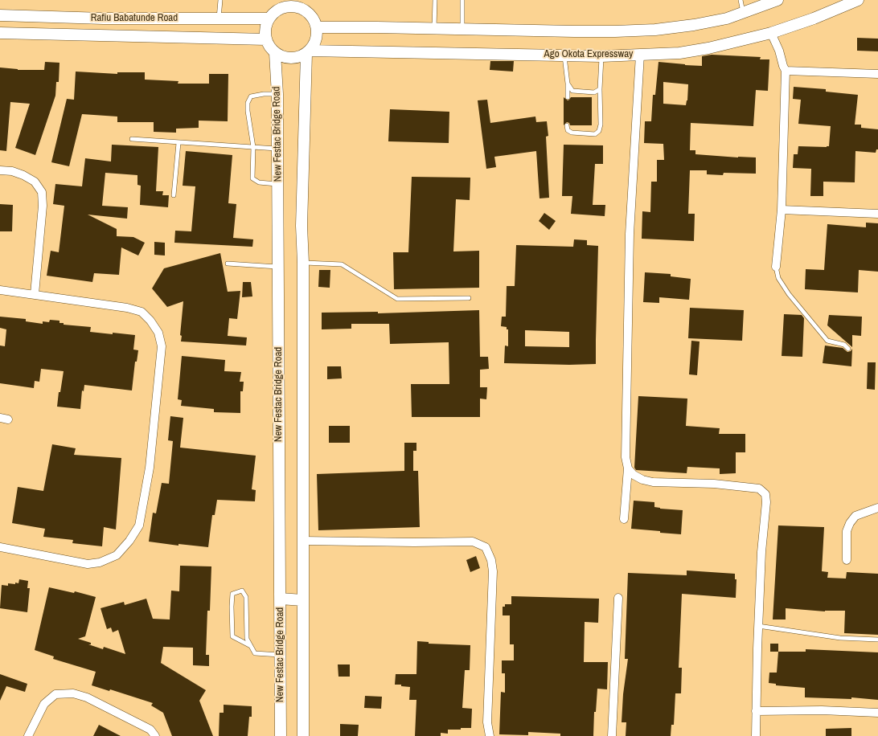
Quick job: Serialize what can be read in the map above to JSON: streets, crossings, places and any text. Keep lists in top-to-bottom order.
{
  "streets": {
    "main road": ["Rafiu Babatunde Road", "Ago Okota Expressway", "New Festac Bridge Road"]
  },
  "crossings": [
    ["Rafiu Babatunde Road", "Ago Okota Expressway"],
    ["Rafiu Babatunde Road", "New Festac Bridge Road"],
    ["Ago Okota Expressway", "New Festac Bridge Road"]
  ]
}
